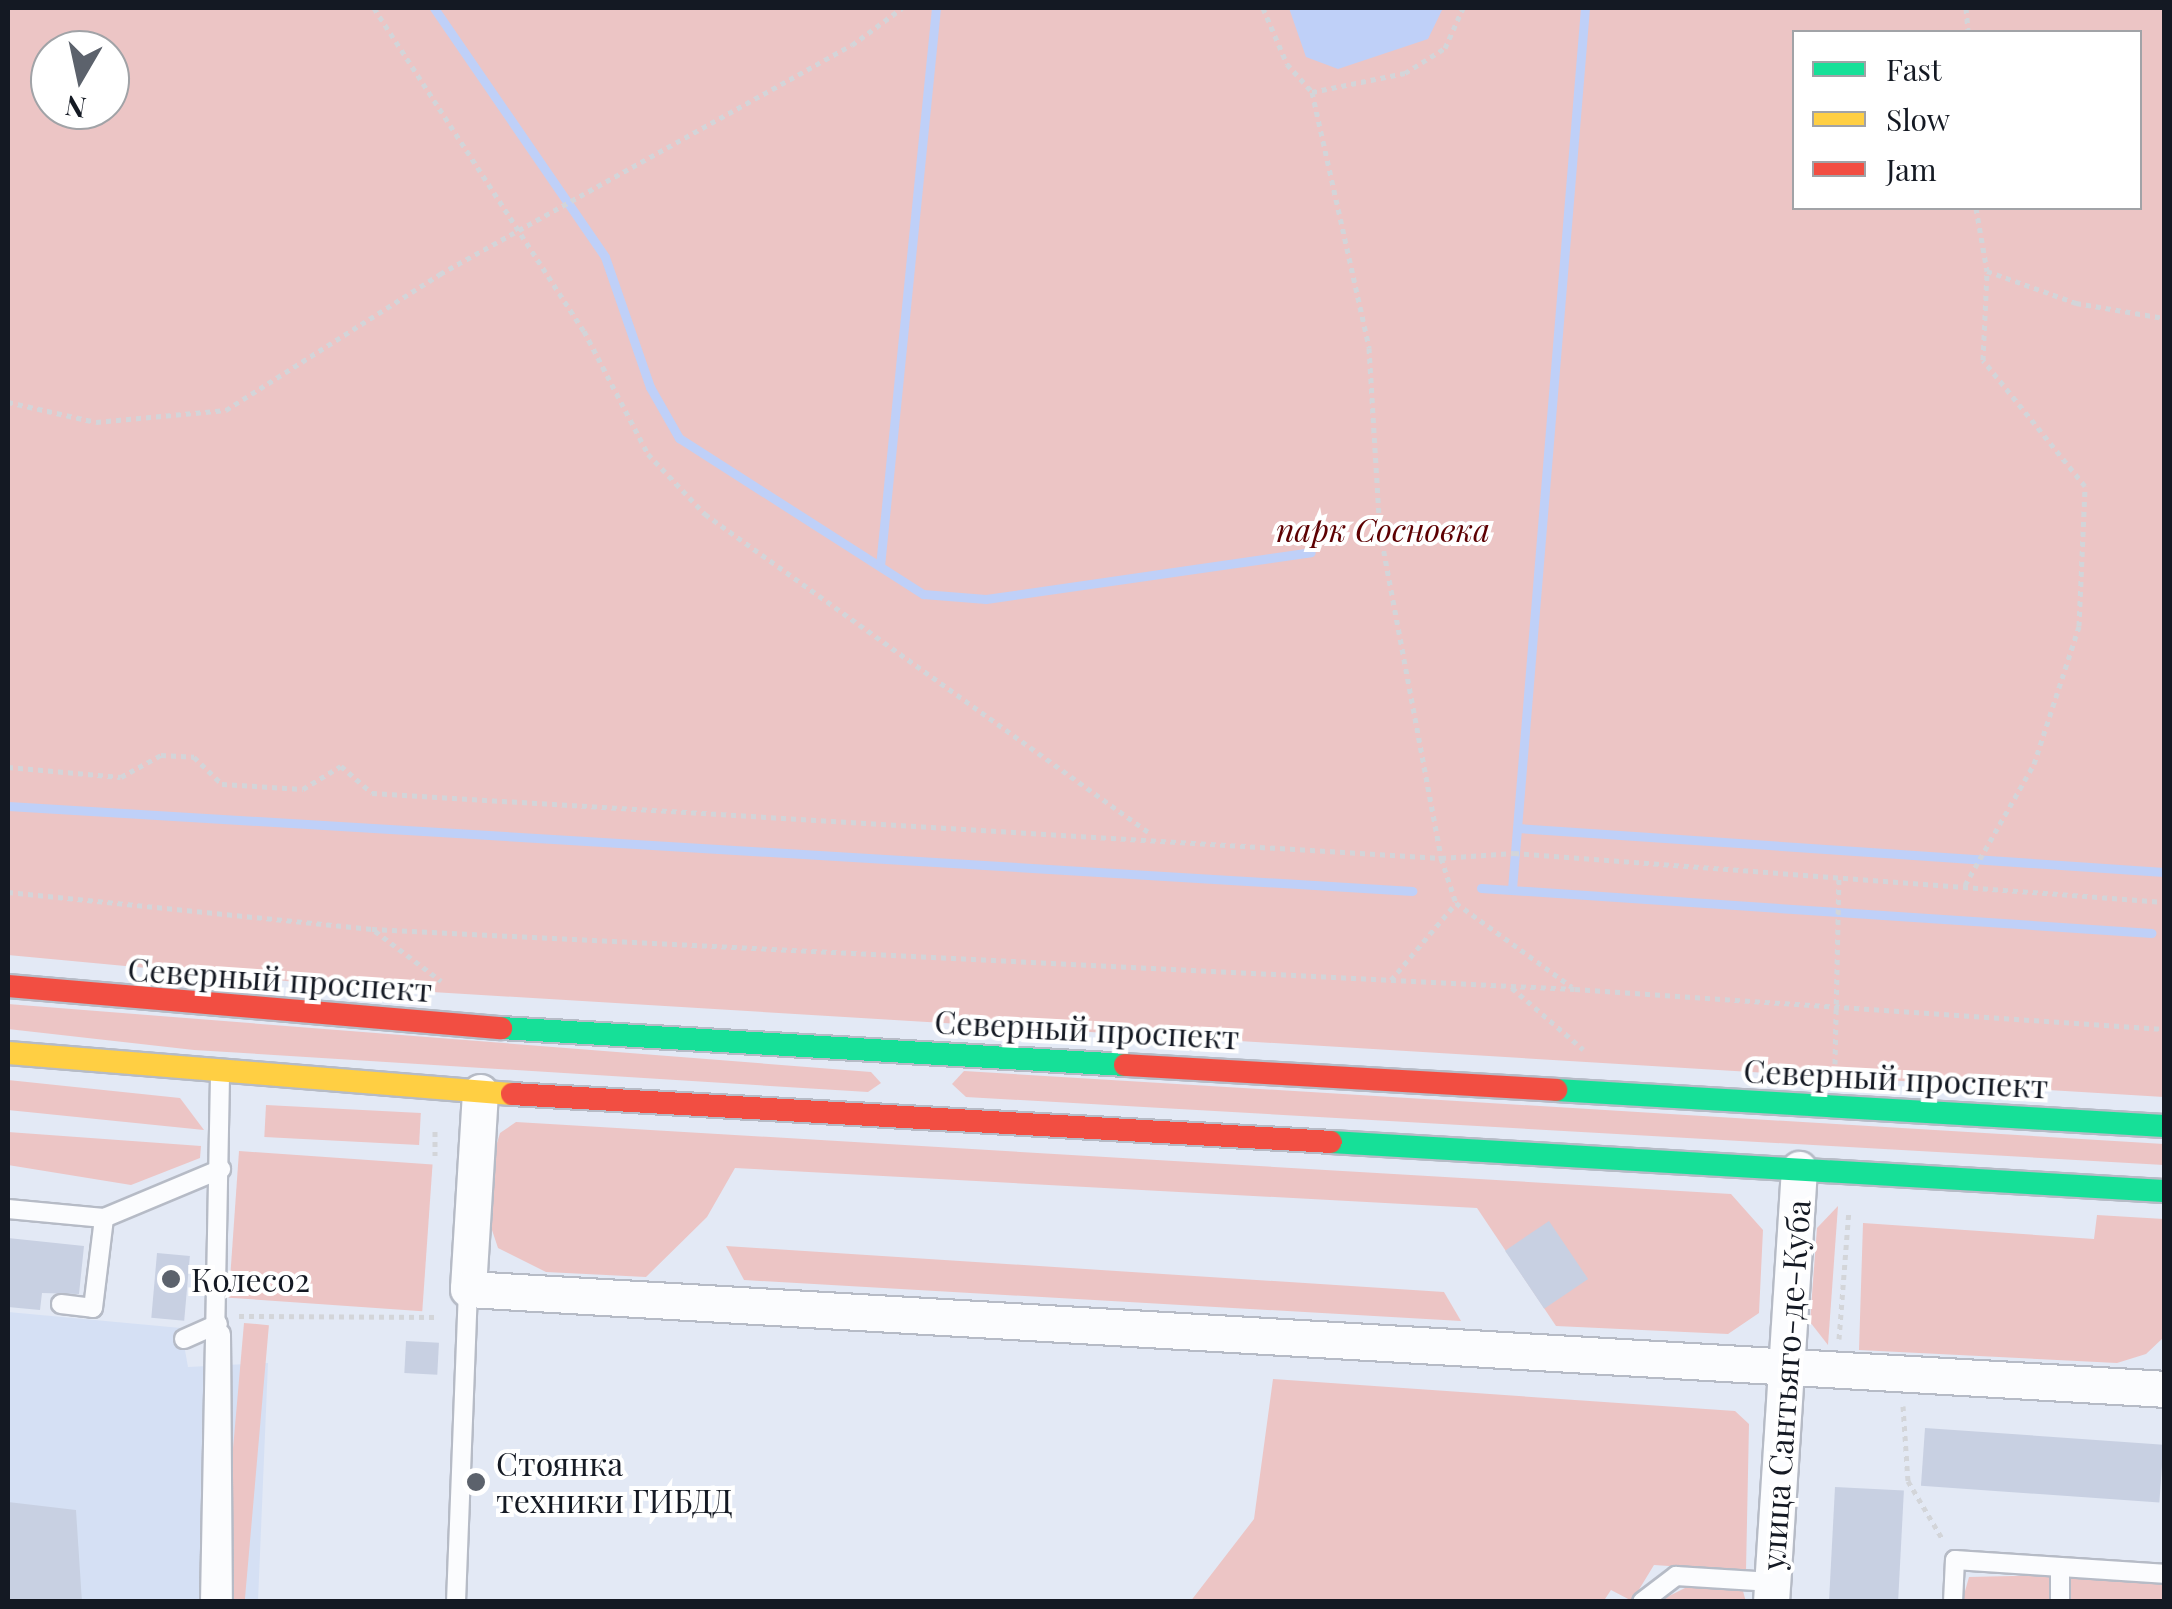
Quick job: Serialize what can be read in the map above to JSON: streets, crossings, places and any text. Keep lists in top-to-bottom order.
{
  "streets": {
    "main road": ["Северный проспект"],
    "street": ["улица Сантьяго-де-Куба"]
  },
  "parks": ["парк Сосновка"],
  "places": ["Колесо2", "Стоянка техники ГИБДД"],
  "legend": ["Fast", "Slow", "Jam"],
  "north": "bottom"
}
